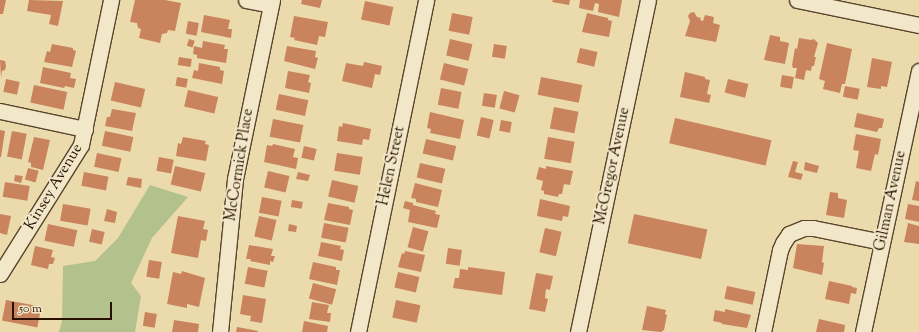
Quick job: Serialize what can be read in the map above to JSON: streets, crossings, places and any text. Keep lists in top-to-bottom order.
{
  "streets": {
    "street": [
      "McCormick Place",
      "Helen Street",
      "McGregor Avenue",
      "Kinsey Avenue",
      "Gilman Avenue"
    ]
  },
  "scale_bar": "50 m"
}
